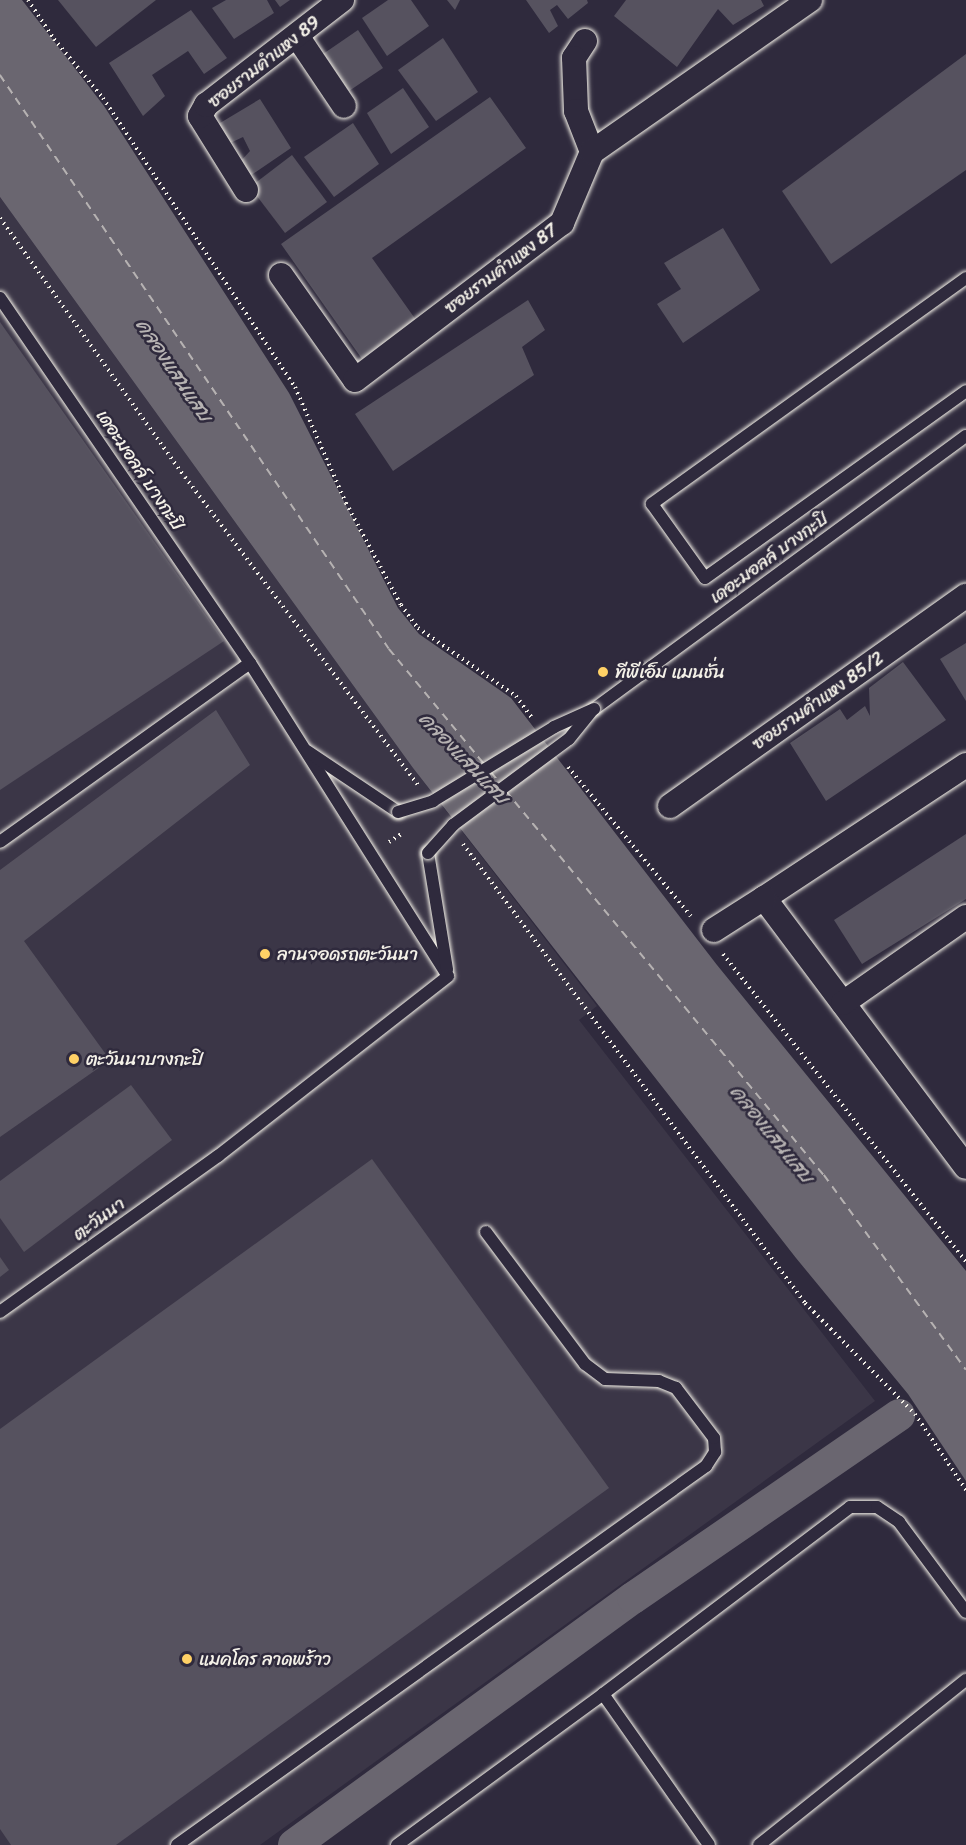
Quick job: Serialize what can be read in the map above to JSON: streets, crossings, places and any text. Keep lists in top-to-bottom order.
{
  "streets": {
    "street": ["ซอยรามคำแหง 89", "ซอยรามคำแหง 87", "ซอยรามคำแหง 85/2"],
    "lane": ["เดอะมอลล์ บางกะปิ", "ตะวันนา"]
  },
  "crossings": [
    ["เดอะมอลล์ บางกะปิ", "ตะวันนา"]
  ],
  "water": ["คลองแสนแสบ"],
  "places": [
    "ทีพีเอ็ม แมนชั่น",
    "ลานจอดรถตะวันนา",
    "ตะวันนาบางกะปิ",
    "แมคโคร ลาดพร้าว"
  ]
}
